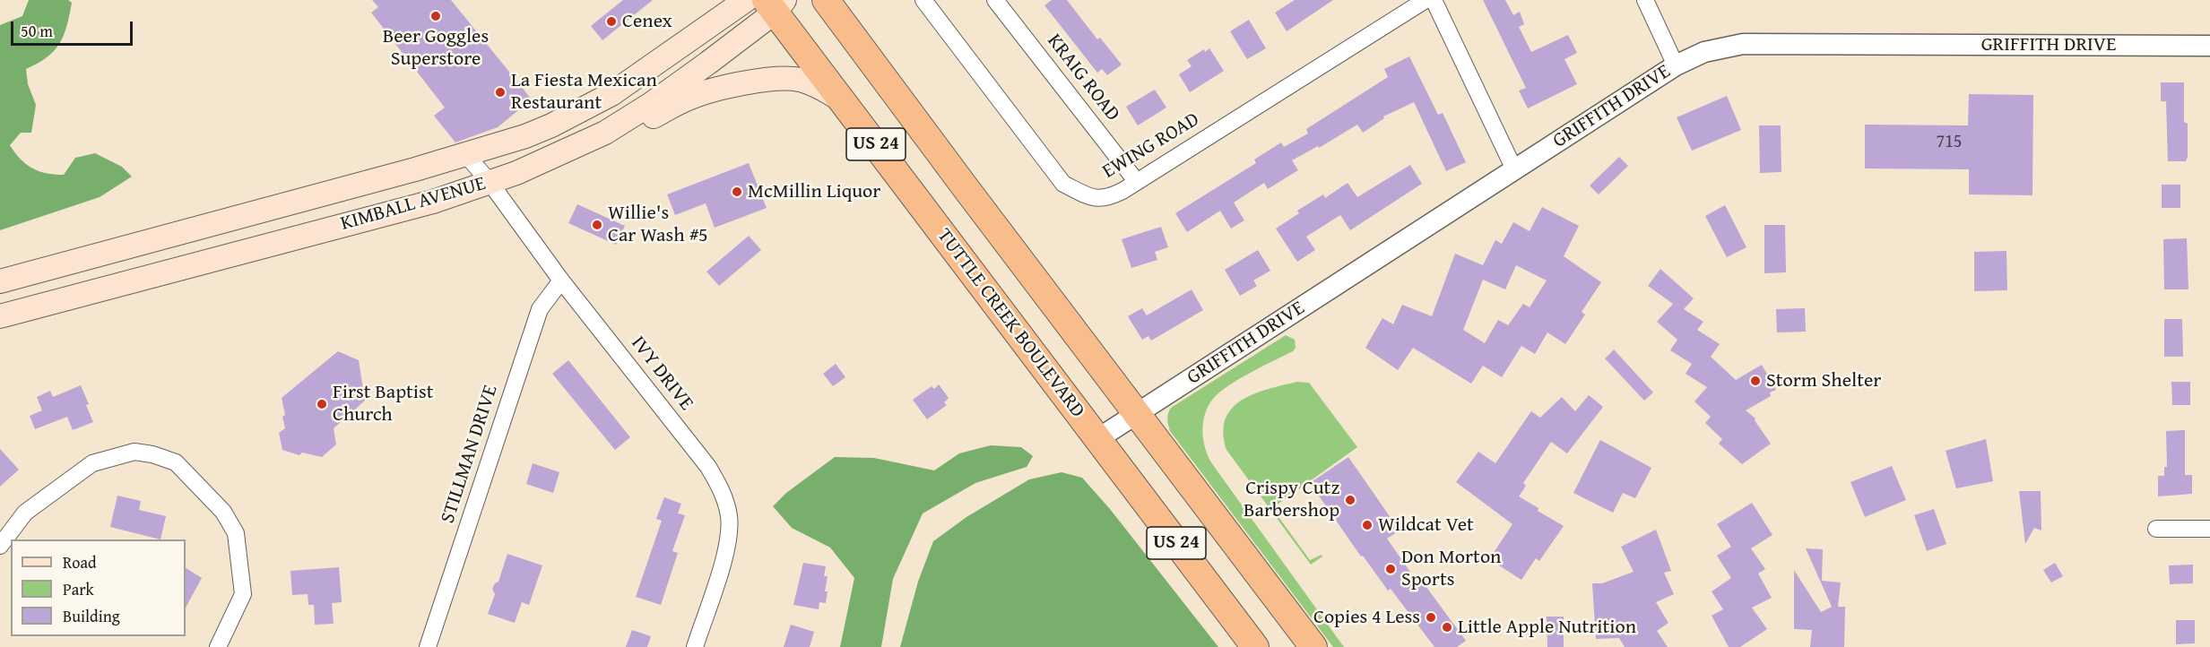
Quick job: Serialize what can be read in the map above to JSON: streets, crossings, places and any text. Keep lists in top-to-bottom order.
{
  "streets": {
    "highway": ["US 24", "TUTTLE CREEK BOULEVARD"],
    "main road": ["KIMBALL AVENUE"],
    "street": [
      "GRIFFITH DRIVE",
      "KRAIG ROAD",
      "EWING ROAD",
      "IVY DRIVE",
      "STILLMAN DRIVE"
    ]
  },
  "crossings": [
    ["GRIFFITH DRIVE", "US 24"],
    ["GRIFFITH DRIVE", "TUTTLE CREEK BOULEVARD"],
    ["KRAIG ROAD", "EWING ROAD"],
    ["KIMBALL AVENUE", "TUTTLE CREEK BOULEVARD"],
    ["KIMBALL AVENUE", "IVY DRIVE"],
    ["IVY DRIVE", "STILLMAN DRIVE"]
  ],
  "places": [
    "Beer Goggles Superstore",
    "Cenex",
    "La Fiesta Mexican Restaurant",
    "McMillin Liquor",
    "Willie's Car Wash #5",
    "Storm Shelter",
    "First Baptist Church",
    "Crispy Cutz Barbershop",
    "Wildcat Vet",
    "Don Morton Sports",
    "Copies 4 Less",
    "Little Apple Nutrition"
  ],
  "house_numbers": ["715"],
  "legend": ["Road", "Park", "Building"],
  "scale_bar": "50 m"
}
